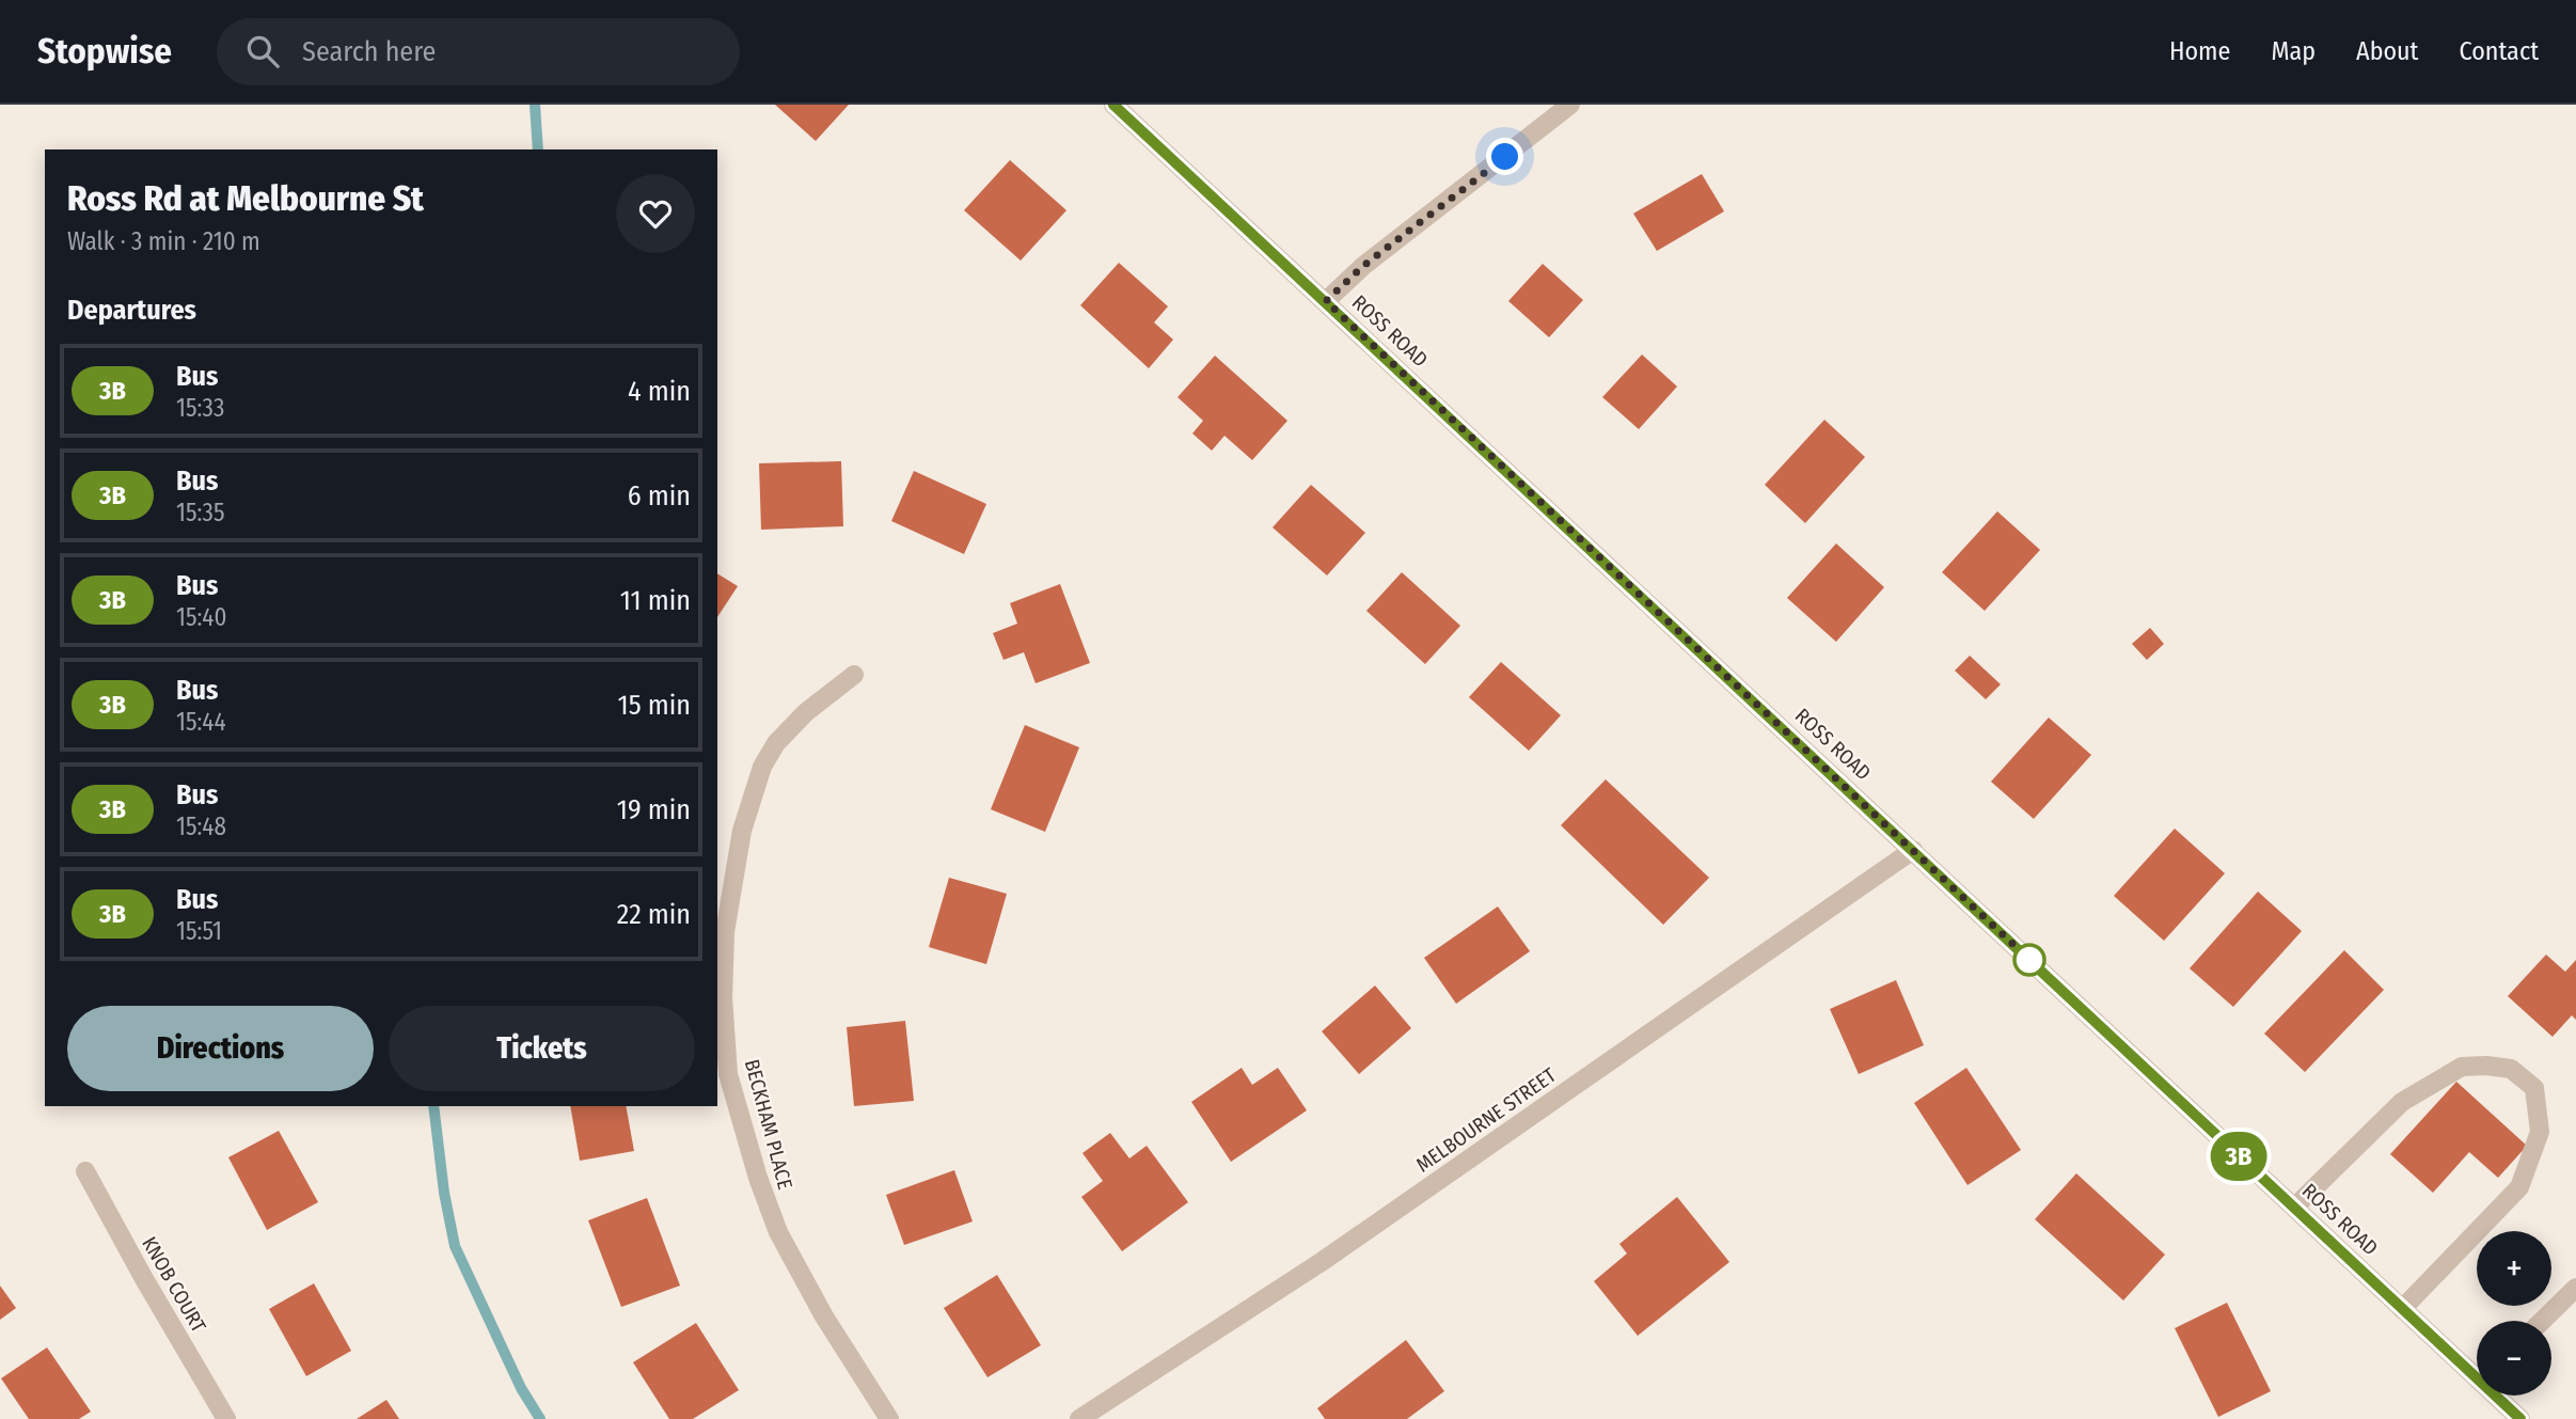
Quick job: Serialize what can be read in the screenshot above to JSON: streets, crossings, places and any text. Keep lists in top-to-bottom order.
{
  "streets": {
    "street": [
      "ROSS ROAD",
      "MELBOURNE STREET",
      "BECKHAM PLACE",
      "KNOB COURT"
    ]
  },
  "crossings": [
    ["ROSS ROAD", "MELBOURNE STREET"]
  ],
  "lines": ["bus line 3B"],
  "page": {
    "header": "Stopwise",
    "search": "Search here",
    "nav": [
      "Home",
      "Map",
      "About",
      "Contact"
    ],
    "on_map": "3B",
    "heading": [
      ["Ross Rd at Melbourne St", "Walk · 3 min · 210 m"],
      "Departures"
    ],
    "list": [
      {
        "mark": "3B",
        "name": "Bus",
        "note": "15:33",
        "value": "4 min"
      },
      {
        "mark": "3B",
        "name": "Bus",
        "note": "15:35",
        "value": "6 min"
      },
      {
        "mark": "3B",
        "name": "Bus",
        "note": "15:40",
        "value": "11 min"
      },
      {
        "mark": "3B",
        "name": "Bus",
        "note": "15:44",
        "value": "15 min"
      },
      {
        "mark": "3B",
        "name": "Bus",
        "note": "15:48",
        "value": "19 min"
      },
      {
        "mark": "3B",
        "name": "Bus",
        "note": "15:51",
        "value": "22 min"
      }
    ],
    "buttons": ["Directions", "Tickets"],
    "map_buttons": ["+", "−"]
  }
}
